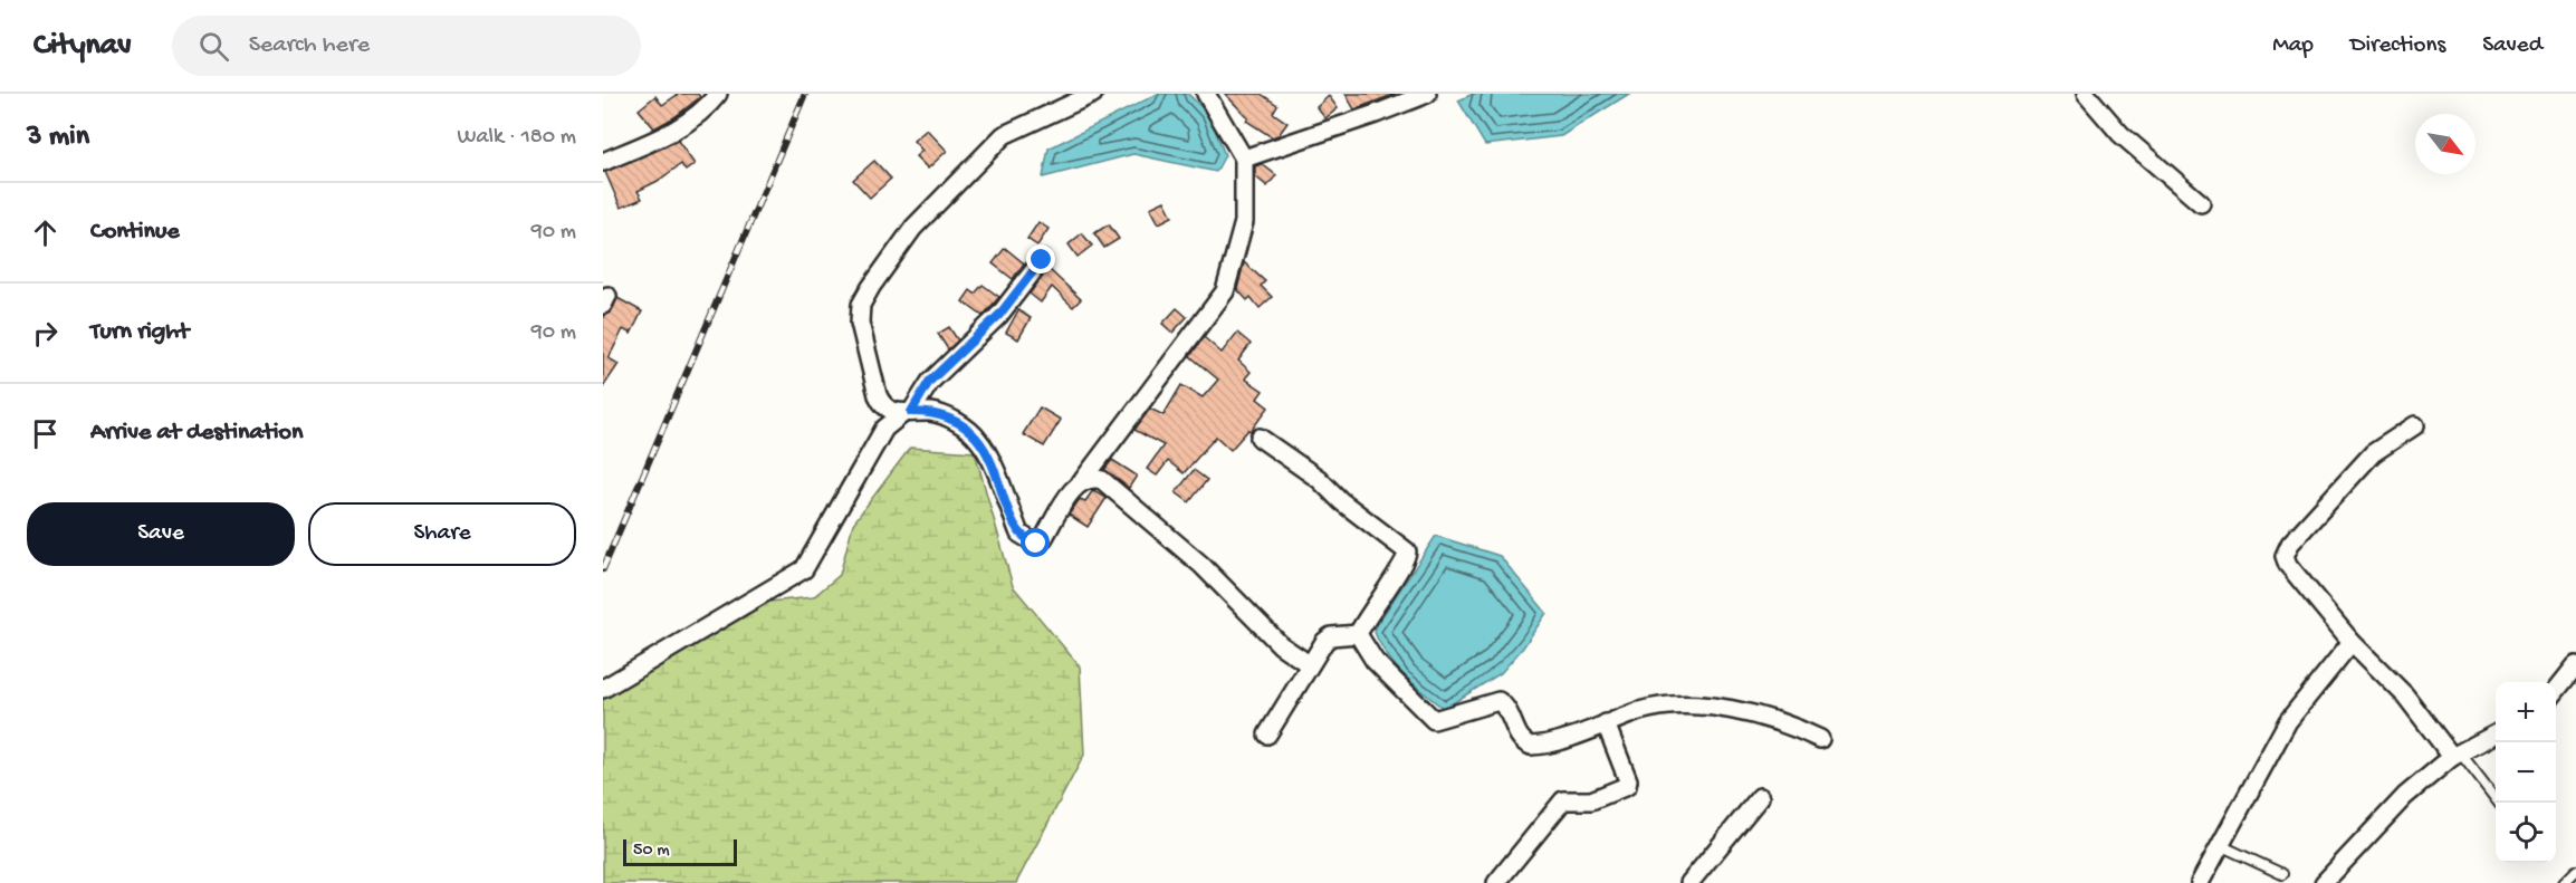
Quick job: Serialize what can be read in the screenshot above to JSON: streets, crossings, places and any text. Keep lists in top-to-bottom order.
{
  "scale_bar": "50 m",
  "north": "bottom right",
  "page": {
    "header": "Citynav",
    "search": "Search here",
    "nav": ["Map", "Directions", "Saved"],
    "heading": ["3 min", "Walk · 180 m"],
    "list": [
      ["Continue", "90 m"],
      ["Turn right", "90 m"],
      "Arrive at destination"
    ],
    "buttons": ["Save", "Share"],
    "map_buttons": ["+", "−"],
    "scale": "50 m"
  }
}
